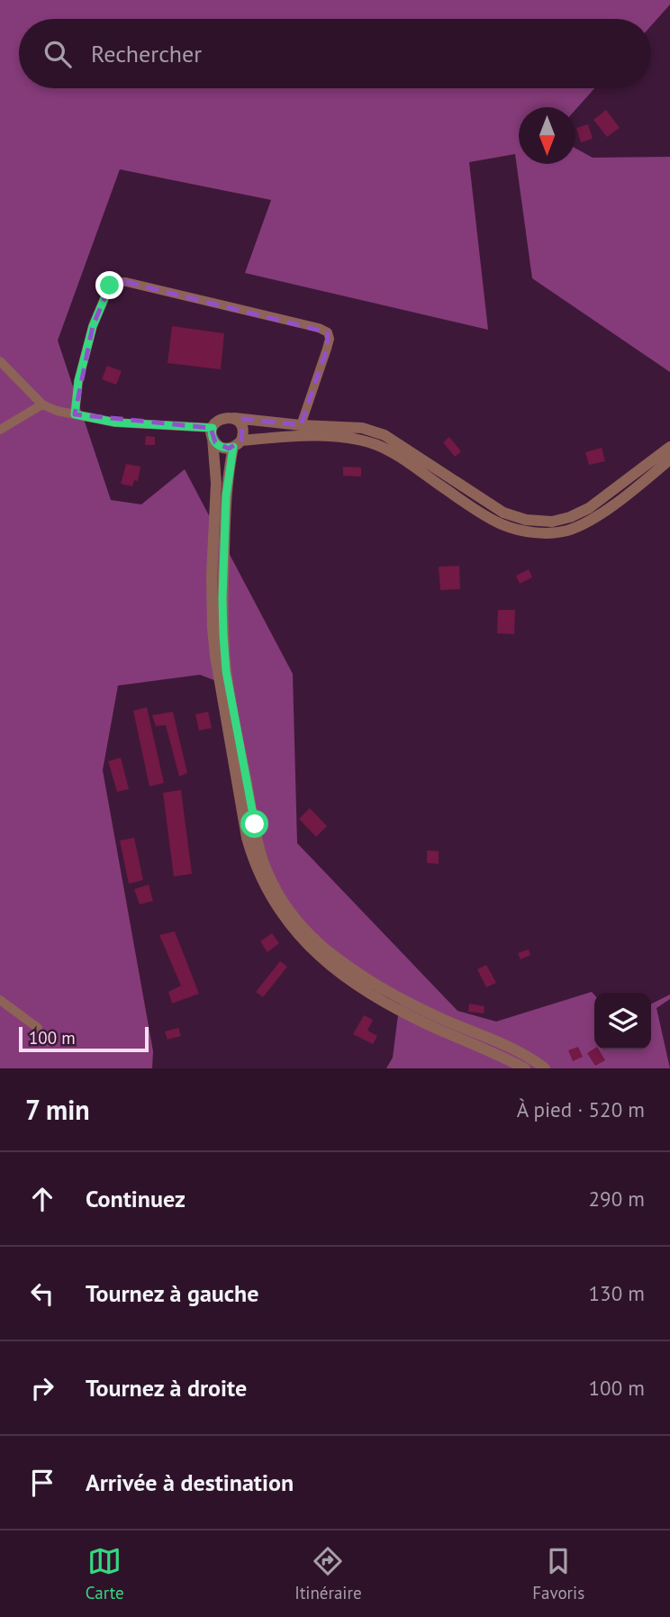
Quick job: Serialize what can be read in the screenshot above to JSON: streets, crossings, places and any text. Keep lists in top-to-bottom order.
{
  "scale_bar": "100 m",
  "north": "bottom",
  "page": {
    "search": "Rechercher",
    "scale": "100 m",
    "heading": ["7 min", "À pied · 520 m"],
    "list": [
      ["Continuez", "290 m"],
      ["Tournez à gauche", "130 m"],
      ["Tournez à droite", "100 m"],
      "Arrivée à destination"
    ],
    "nav": ["Carte", "Itinéraire", "Favoris"]
  }
}
